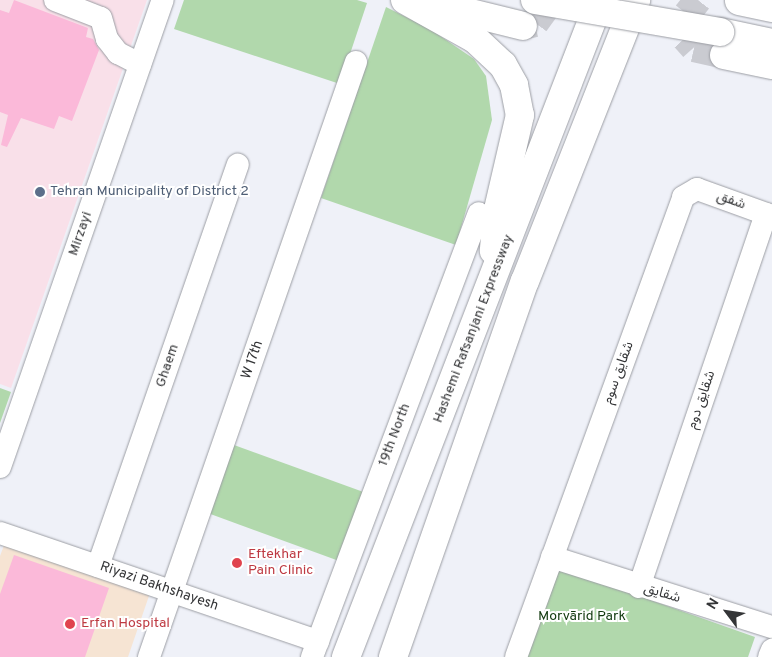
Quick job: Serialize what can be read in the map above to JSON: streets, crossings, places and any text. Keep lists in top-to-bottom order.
{
  "streets": {
    "main road": ["Hashemi Rafsanjani Expressway"],
    "street": [
      "شفق",
      "Mirzayi",
      "W 17th",
      "Ghaem",
      "شقایق سوم",
      "شقایق دوم",
      "19th North",
      "Riyazi Bakhshayesh",
      "شقایق"
    ]
  },
  "crossings": [
    ["شفق", "شقایق سوم"],
    ["شفق", "شقایق دوم"],
    ["W 17th", "Riyazi Bakhshayesh"],
    ["Ghaem", "Riyazi Bakhshayesh"],
    ["شقایق سوم", "شقایق"],
    ["شقایق دوم", "شقایق"],
    ["19th North", "Riyazi Bakhshayesh"]
  ],
  "parks": ["Morvārid Park"],
  "places": ["Tehran Municipality of District 2", "Eftekhar Pain Clinic", "Erfan Hospital"],
  "north": "top left"
}
